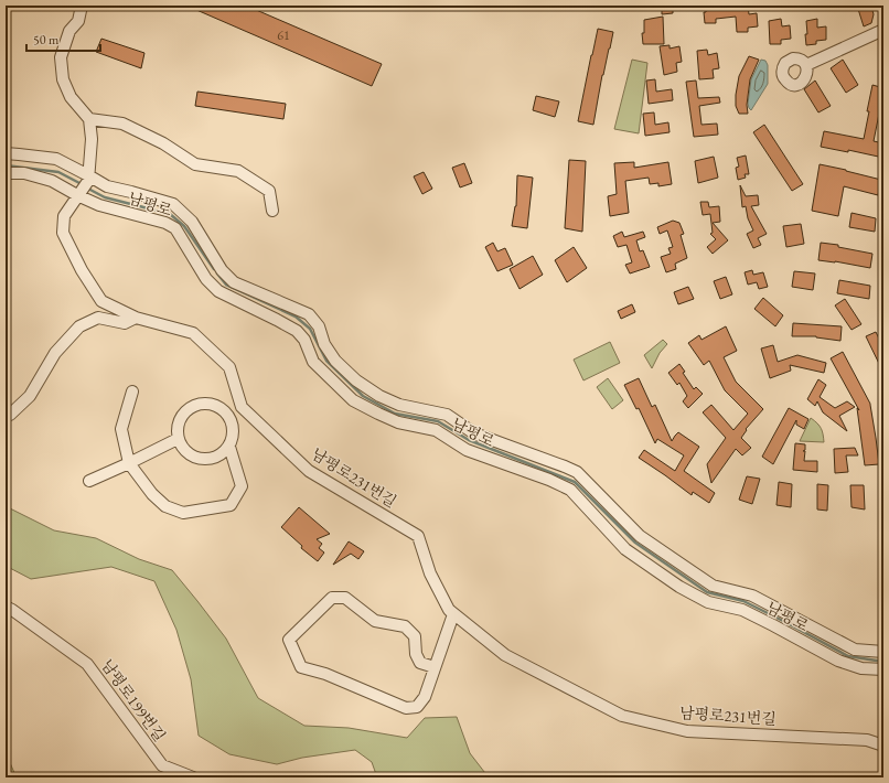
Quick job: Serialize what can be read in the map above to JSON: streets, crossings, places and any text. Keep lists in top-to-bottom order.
{
  "streets": {
    "street": ["남평로", "남평로231번길", "남평로199번길"]
  },
  "crossings": [
    ["남평로", "남평로231번길"]
  ],
  "house_numbers": ["61"],
  "scale_bar": "50 m"
}
